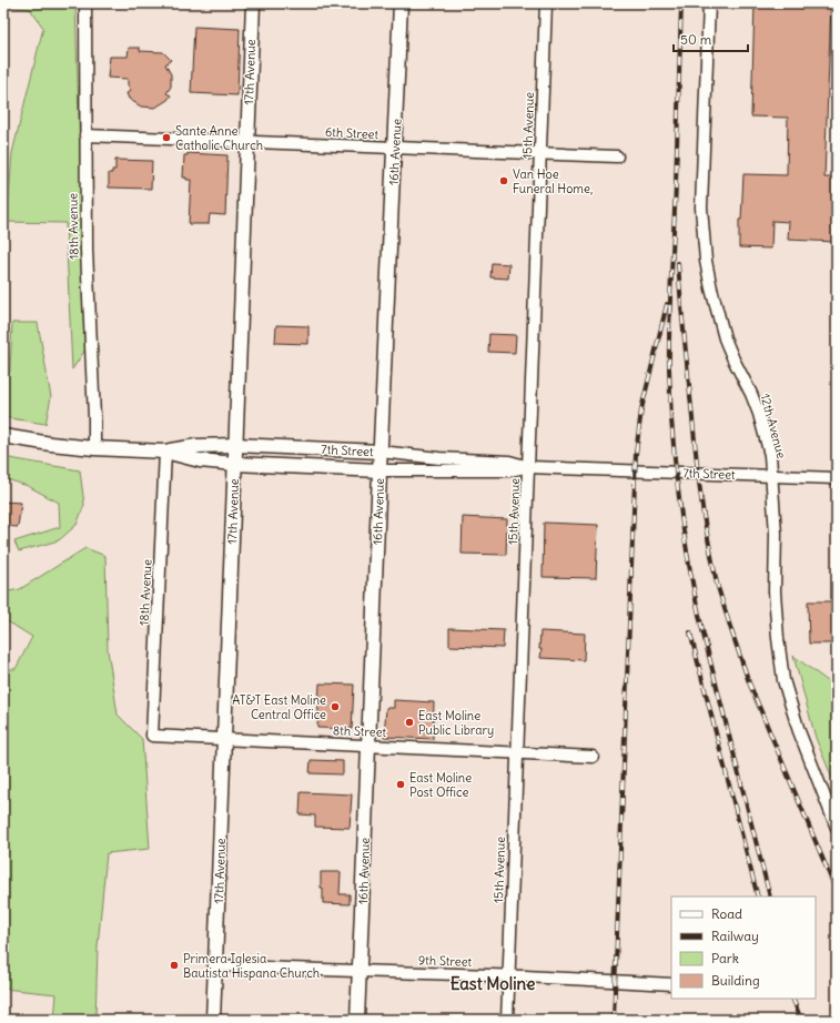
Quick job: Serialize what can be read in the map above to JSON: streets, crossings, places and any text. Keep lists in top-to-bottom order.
{
  "streets": {
    "main road": ["17th Avenue", "16th Avenue", "7th Street"],
    "street": [
      "15th Avenue",
      "6th Street",
      "18th Avenue",
      "12th Avenue",
      "8th Street",
      "9th Street"
    ]
  },
  "crossings": [
    ["17th Avenue", "6th Street"],
    ["17th Avenue", "7th Street"],
    ["17th Avenue", "8th Street"],
    ["17th Avenue", "9th Street"],
    ["15th Avenue", "6th Street"],
    ["15th Avenue", "7th Street"],
    ["15th Avenue", "8th Street"],
    ["15th Avenue", "9th Street"],
    ["6th Street", "16th Avenue"],
    ["6th Street", "18th Avenue"],
    ["16th Avenue", "7th Street"],
    ["16th Avenue", "8th Street"],
    ["16th Avenue", "9th Street"],
    ["18th Avenue", "7th Street"],
    ["18th Avenue", "8th Street"],
    ["12th Avenue", "7th Street"]
  ],
  "districts": ["East Moline"],
  "places": [
    "Sante Anne Catholic Church",
    "Van Hoe Funeral Home,",
    "AT&T East Moline Central Office",
    "East Moline Public Library",
    "East Moline Post Office",
    "Primera Iglesia Bautista Hispana Church"
  ],
  "legend": [
    "Road",
    "Railway",
    "Park",
    "Building"
  ],
  "scale_bar": "50 m"
}
